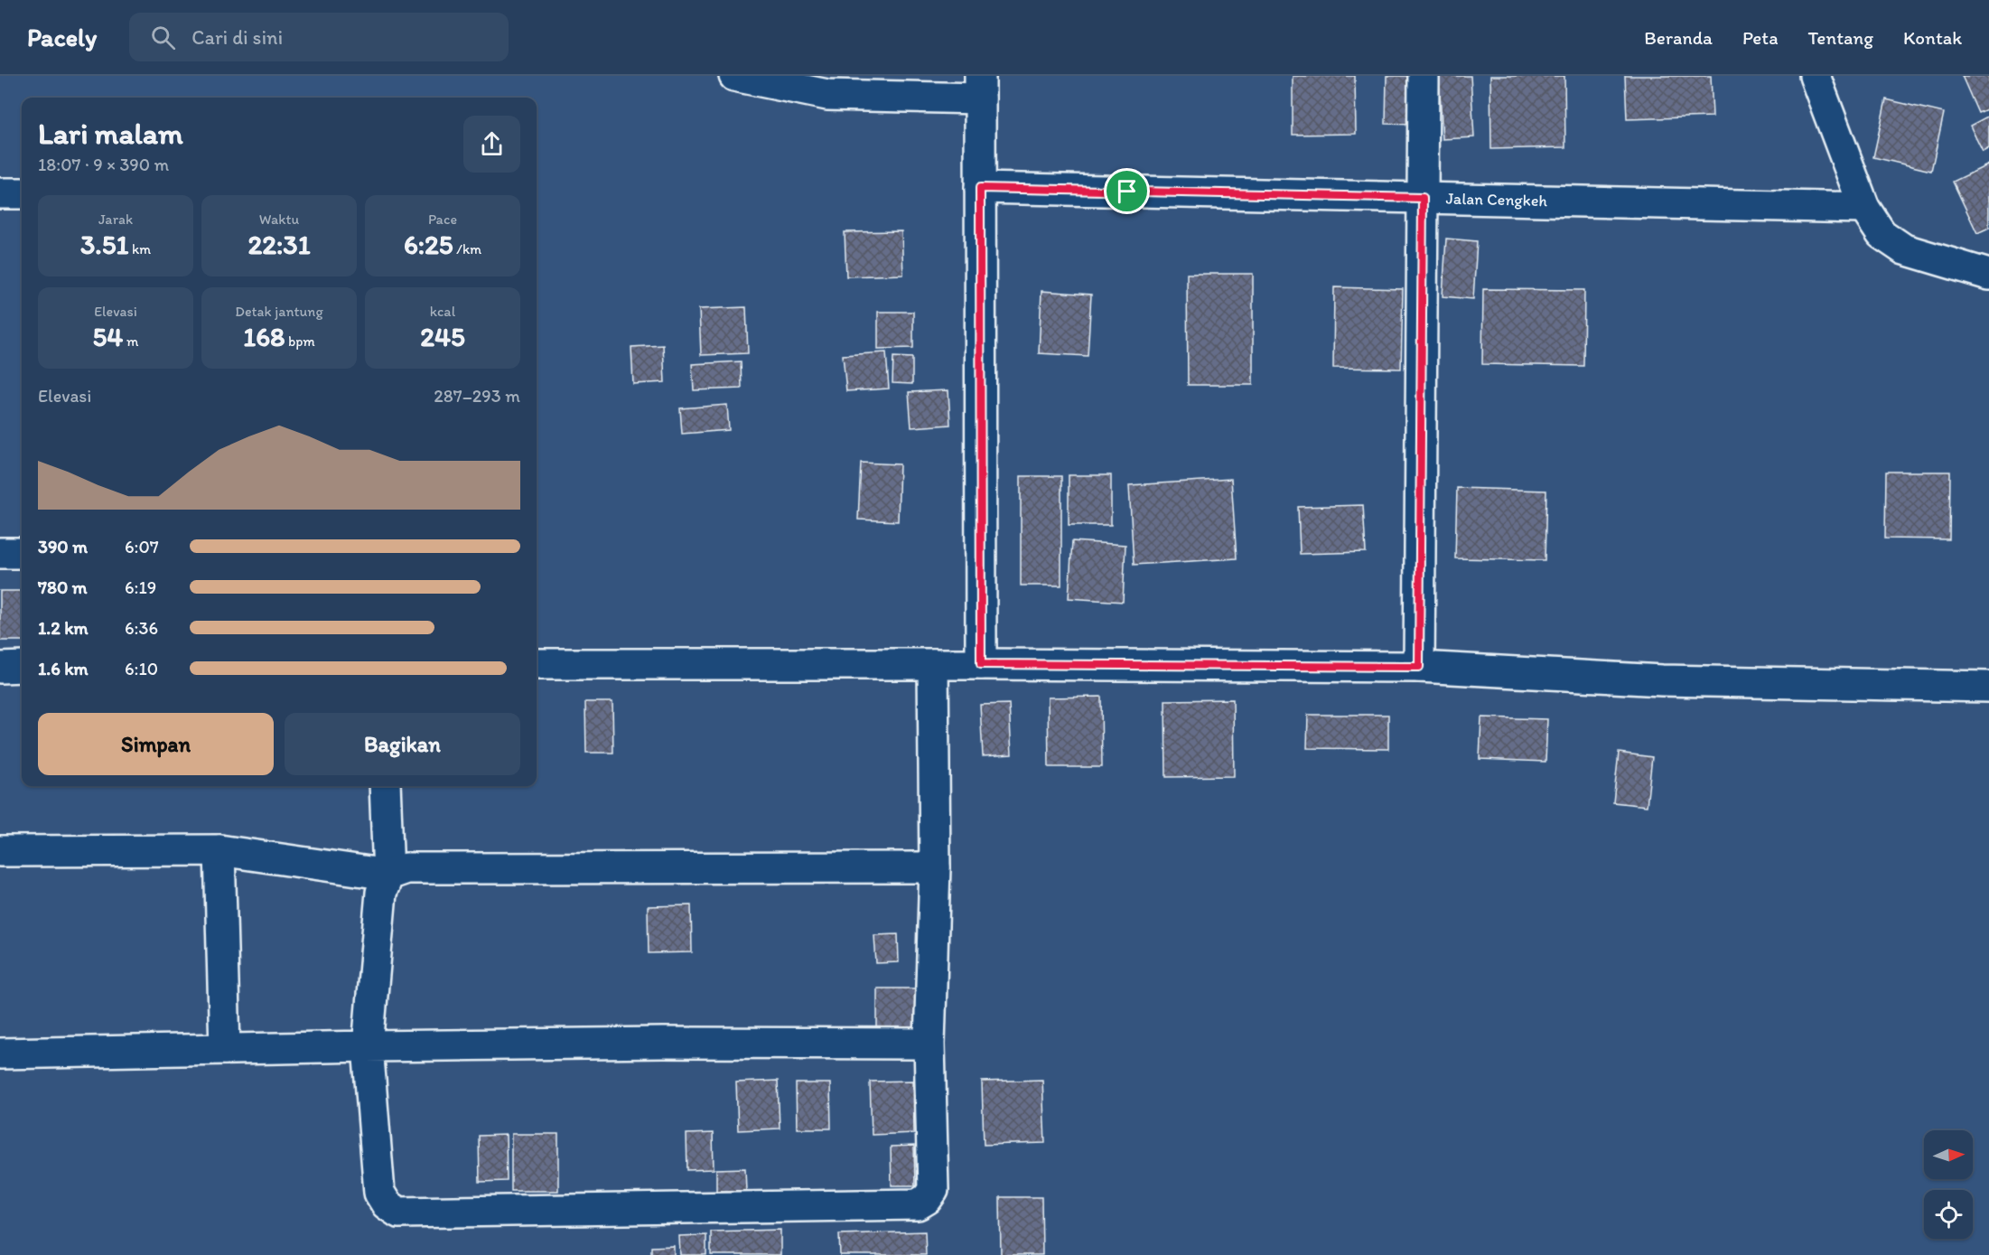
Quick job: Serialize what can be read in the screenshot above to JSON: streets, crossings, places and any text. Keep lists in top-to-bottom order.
{
  "streets": {
    "street": ["Jalan Cengkeh"]
  },
  "north": "right",
  "page": {
    "header": "Pacely",
    "search": "Cari di sini",
    "nav": [
      "Beranda",
      "Peta",
      "Tentang",
      "Kontak"
    ],
    "heading": ["Lari malam", "18:07 · 9 × 390 m"],
    "stats": [
      ["Jarak", "3.51 km"],
      ["Waktu", "22:31"],
      ["Pace", "6:25 /km"],
      ["Elevasi", "54 m"],
      ["Detak jantung", "168 bpm"],
      ["kcal", "245"]
    ],
    "chart": ["Elevasi", "287–293 m"],
    "list": [
      {
        "name": "390 m",
        "note": "6:07"
      },
      {
        "name": "780 m",
        "note": "6:19"
      },
      {
        "name": "1.2 km",
        "note": "6:36"
      },
      {
        "name": "1.6 km",
        "note": "6:10"
      }
    ],
    "buttons": ["Simpan", "Bagikan"]
  }
}
